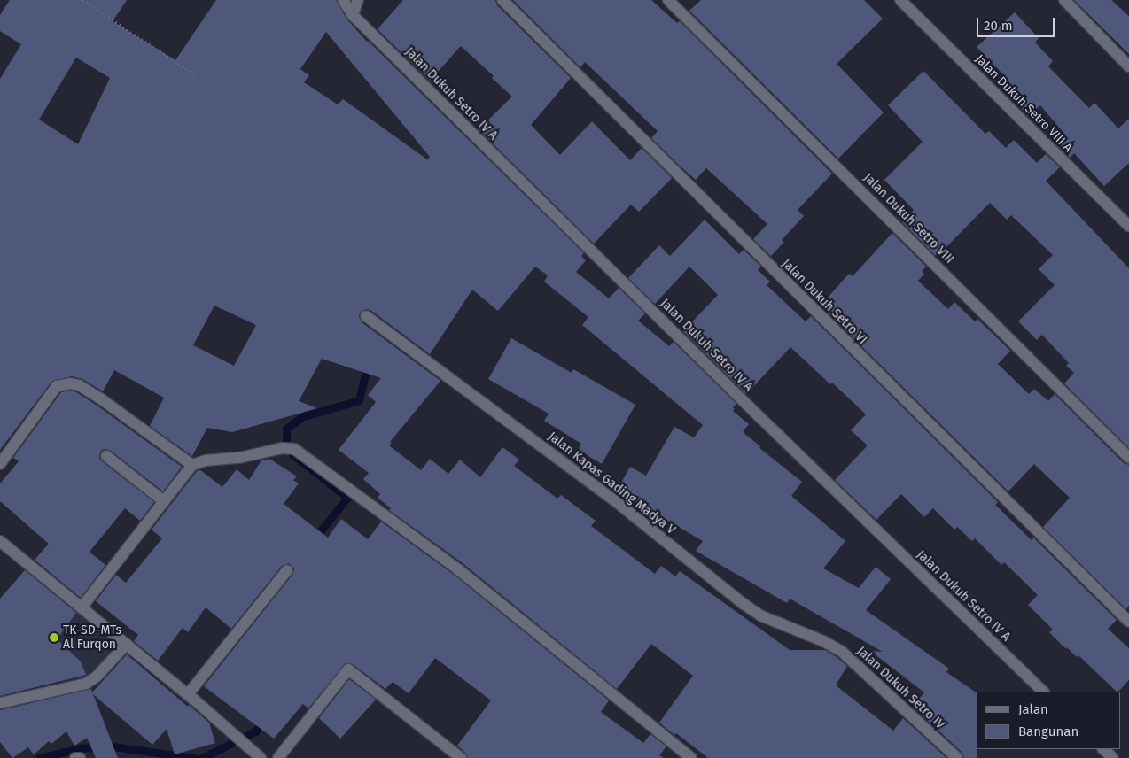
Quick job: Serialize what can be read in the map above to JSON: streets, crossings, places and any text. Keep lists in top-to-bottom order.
{
  "streets": {
    "street": [
      "Jalan Dukuh Setro IV A",
      "Jalan Dukuh Setro VIII A",
      "Jalan Dukuh Setro VIII",
      "Jalan Dukuh Setro VI",
      "Jalan Kapas Gading Madya V",
      "Jalan Dukuh Setro IV"
    ]
  },
  "crossings": [
    ["Jalan Kapas Gading Madya V", "Jalan Dukuh Setro IV"]
  ],
  "places": ["TK-SD-MTs Al Furqon"],
  "legend": ["Jalan", "Bangunan"],
  "scale_bar": "20 m"
}
